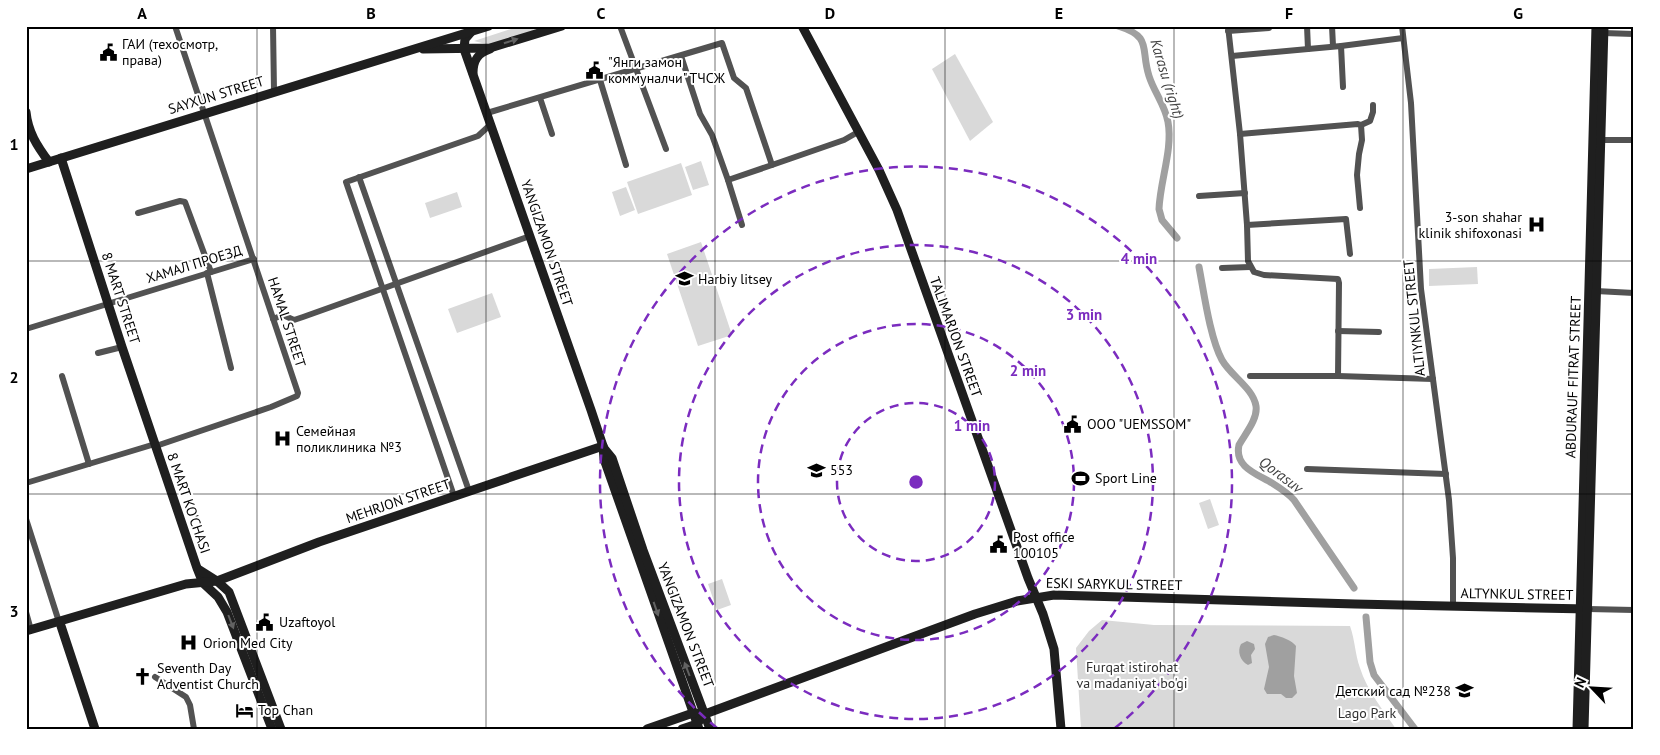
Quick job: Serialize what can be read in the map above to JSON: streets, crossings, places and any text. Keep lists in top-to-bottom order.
{
  "streets": {
    "street": [
      "SAYXUN STREET",
      "YANGIZAMON STREET",
      "ХАМАЛ ПРОЕЗД",
      "8 MART STREET",
      "ALTIYNKUL STREET",
      "HAMAL STREET",
      "TALIMARJON STREET",
      "ABDURAUF FITRAT STREET",
      "MEHRJON STREET",
      "8 MART KO'CHASI",
      "ESKI SARYKUL STREET",
      "ALTYNKUL STREET"
    ]
  },
  "crossings": [
    ["SAYXUN STREET", "YANGIZAMON STREET"],
    ["SAYXUN STREET", "8 MART STREET"],
    ["SAYXUN STREET", "HAMAL STREET"],
    ["YANGIZAMON STREET", "MEHRJON STREET"],
    ["YANGIZAMON STREET", "ESKI SARYKUL STREET"],
    ["ХАМАЛ ПРОЕЗД", "8 MART STREET"],
    ["ХАМАЛ ПРОЕЗД", "HAMAL STREET"],
    ["8 MART STREET", "HAMAL STREET"],
    ["8 MART STREET", "8 MART KO'CHASI"],
    ["ALTIYNKUL STREET", "ESKI SARYKUL STREET"],
    ["ALTIYNKUL STREET", "ALTYNKUL STREET"],
    ["HAMAL STREET", "8 MART KO'CHASI"],
    ["TALIMARJON STREET", "ESKI SARYKUL STREET"],
    ["ABDURAUF FITRAT STREET", "ALTYNKUL STREET"],
    ["MEHRJON STREET", "8 MART KO'CHASI"],
    ["ESKI SARYKUL STREET", "ALTYNKUL STREET"]
  ],
  "water": ["Karasu (right)", "Qorasuv"],
  "parks": ["Furqat istirohat va madaniyat bo'gi", "Lago Park"],
  "places": {
    "public building": [
      "ГАИ (техосмотр, права)",
      "\"Янги замон коммуналчи\" ТЧСЖ",
      "ООО \"UEMSSOM\"",
      "Post office 100105",
      "Uzaftoyol"
    ],
    "hospital": ["3-son shahar klinik shifoxonasi", "Семейная поликлиника №3", "Orion Med City"],
    "school or university": ["Harbiy litsey", "553", "Детский сад №238"],
    "sports": ["Sport Line"],
    "church": ["Seventh Day Adventist Church"],
    "hotel": ["Top Chan"]
  },
  "north": "top left",
  "grid": {
    "columns": [
      "A",
      "B",
      "C",
      "D",
      "E",
      "F",
      "G"
    ],
    "rows": ["1", "2", "3"]
  },
  "rings": [
    "4 min",
    "3 min",
    "2 min",
    "1 min"
  ]
}
